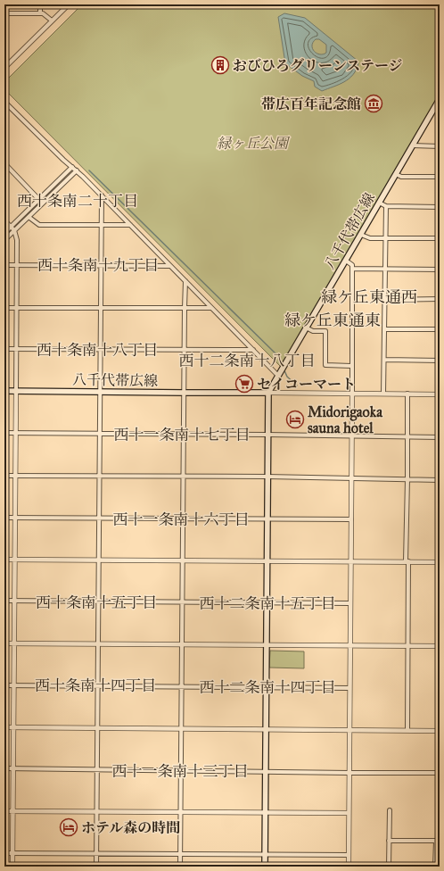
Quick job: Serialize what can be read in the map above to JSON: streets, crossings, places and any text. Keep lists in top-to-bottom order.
{
  "streets": {
    "main road": ["八千代帯広線"]
  },
  "districts": [
    "西十条南二十丁目",
    "西十条南十九丁目",
    "緑ケ丘東通西",
    "緑ケ丘東通東",
    "西十条南十八丁目",
    "西十二条南十八丁目",
    "西十一条南十七丁目",
    "西十一条南十六丁目",
    "西十条南十五丁目",
    "西十二条南十五丁目",
    "西十条南十四丁目",
    "西十二条南十四丁目",
    "西十一条南十三丁目"
  ],
  "parks": ["緑ヶ丘公園"],
  "places": {
    "building": ["おびひろグリーンステージ"],
    "museum": ["帯広百年記念館"],
    "supermarket": ["セイコーマート"],
    "hotel": ["Midorigaoka sauna hotel", "ホテル森の時間"]
  }
}
